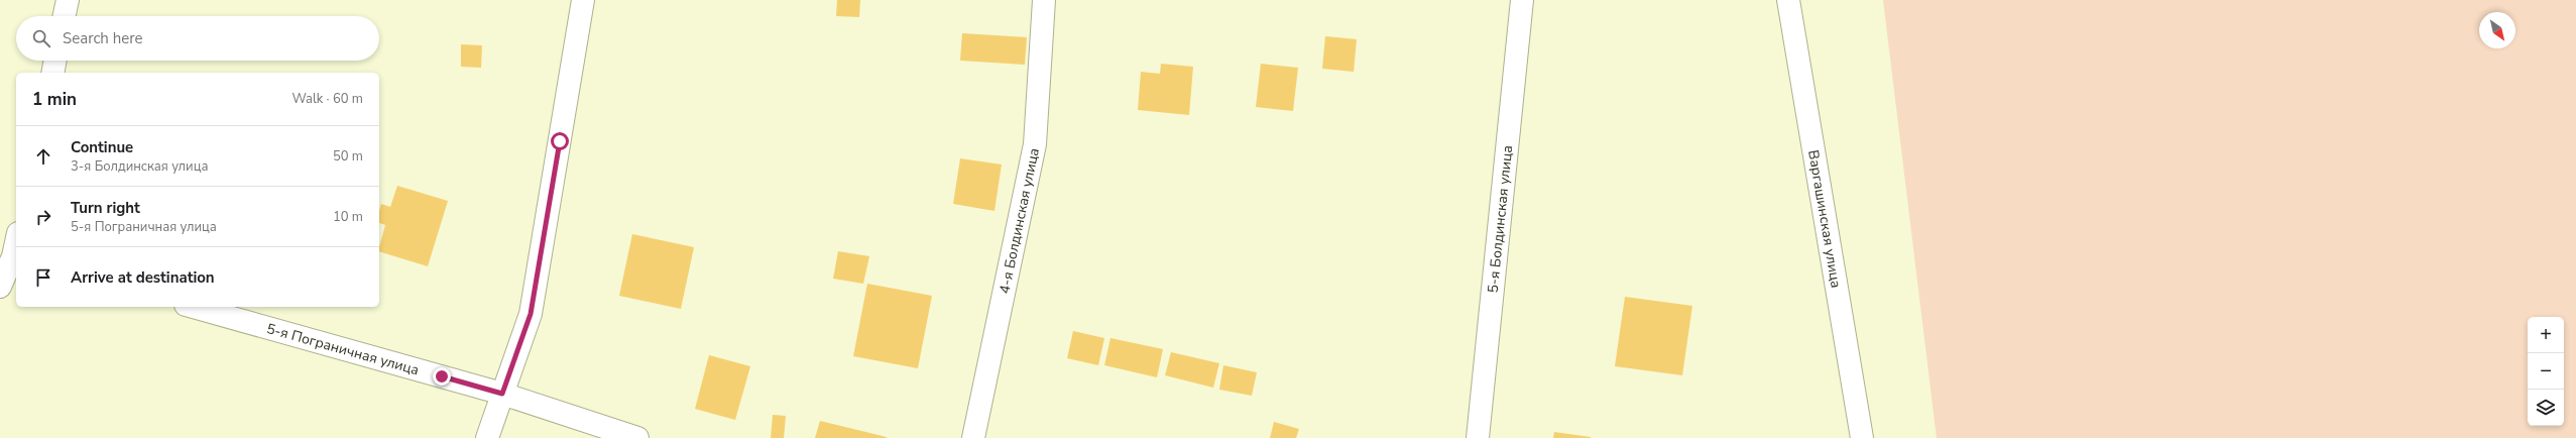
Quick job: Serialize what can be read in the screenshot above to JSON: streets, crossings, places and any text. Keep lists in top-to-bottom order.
{
  "streets": {
    "street": [
      "5-я Болдинская улица",
      "Варгашинская улица",
      "4-я Болдинская улица",
      "5-я Пограничная улица"
    ]
  },
  "north": "bottom right",
  "page": {
    "search": "Search here",
    "heading": ["1 min", "Walk · 60 m"],
    "list": [
      ["Continue", "3-я Болдинская улица", "50 m"],
      ["Turn right", "5-я Пограничная улица", "10 m"],
      "Arrive at destination"
    ],
    "map_buttons": ["+", "−"]
  }
}
